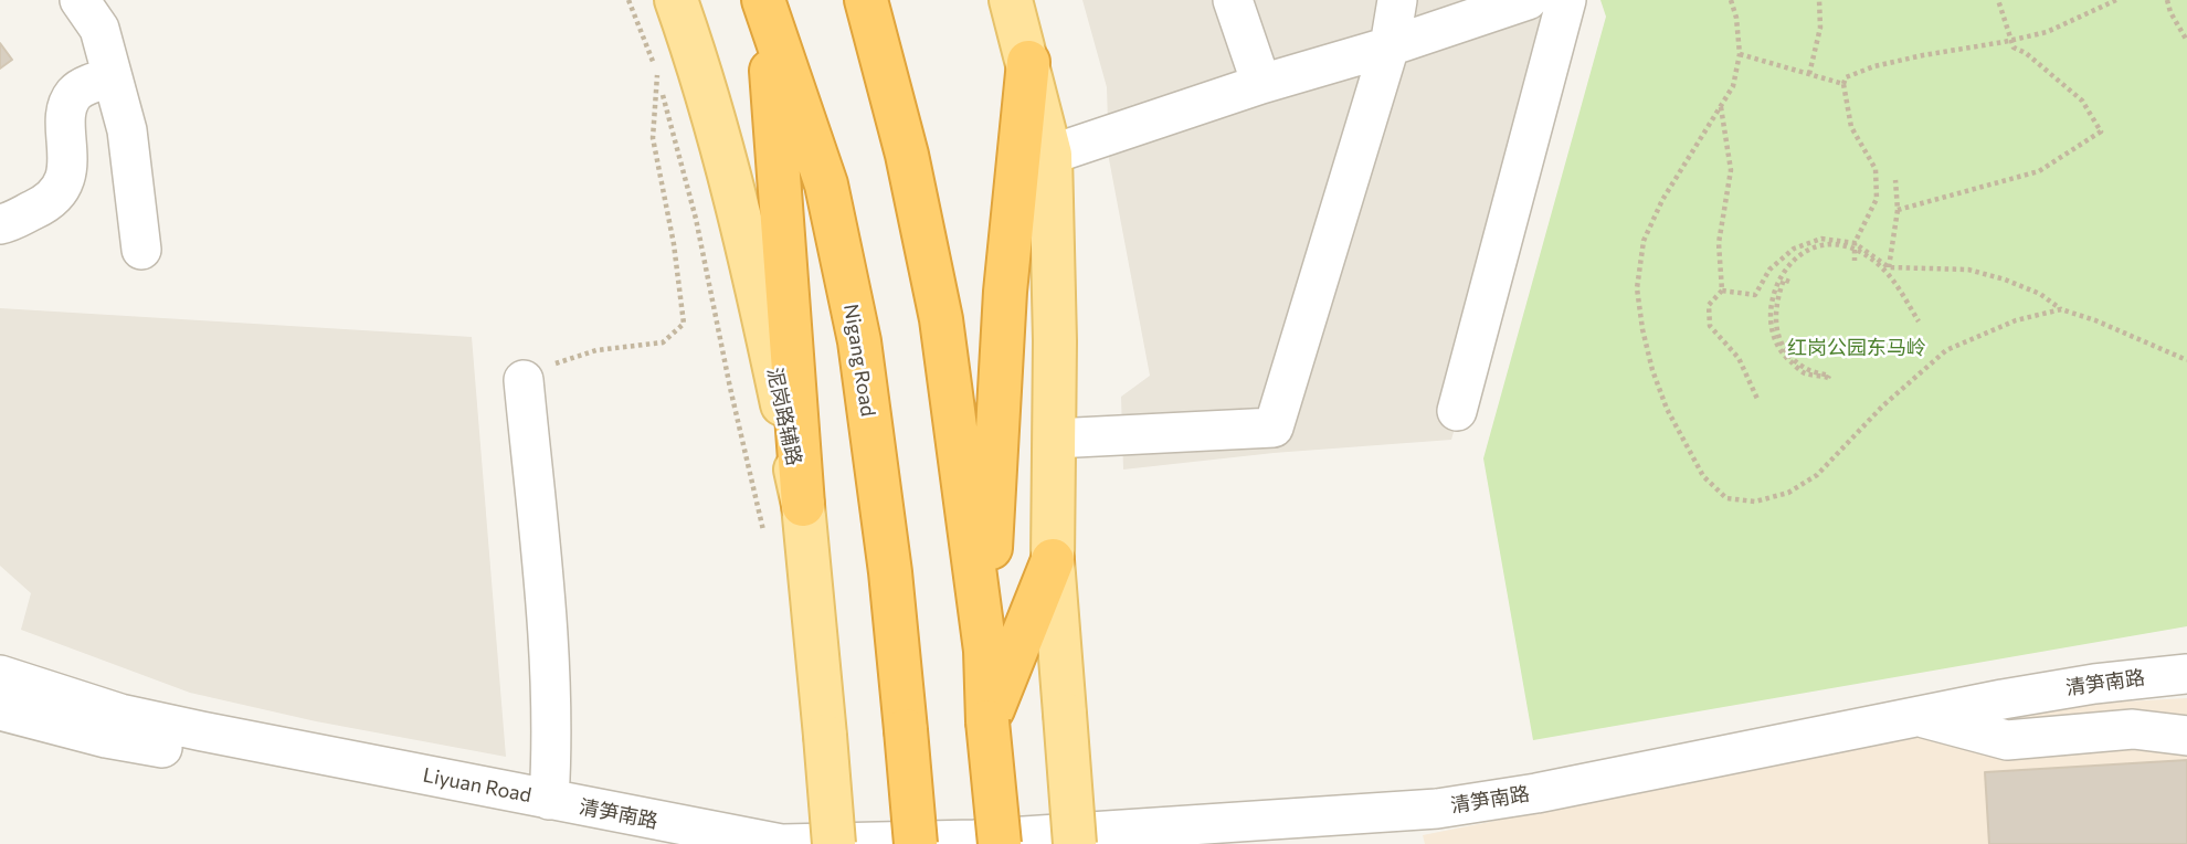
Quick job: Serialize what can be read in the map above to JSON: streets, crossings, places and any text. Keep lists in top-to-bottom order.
{
  "streets": {
    "highway": ["Nigang Road"],
    "main road": ["泥岗路辅路"],
    "street": ["清笋南路", "Liyuan Road"]
  },
  "crossings": [
    ["清笋南路", "Liyuan Road"]
  ],
  "parks": ["红岗公园东马岭"]
}
